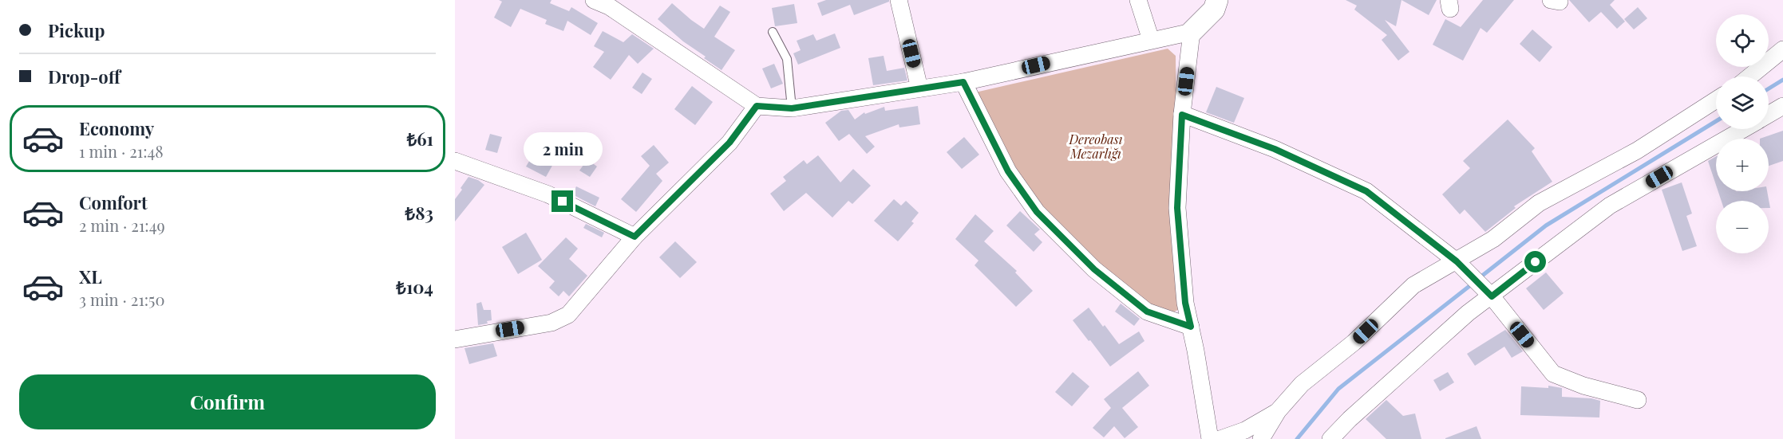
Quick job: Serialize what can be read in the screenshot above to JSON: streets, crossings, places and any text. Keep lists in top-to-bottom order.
{
  "parks": ["Dereobası Mezarlığı"],
  "page": {
    "banner": ["Pickup", "Drop-off"],
    "map_buttons": ["+", "−"],
    "list": [
      {
        "name": "Economy",
        "note": "1 min · 21:48",
        "value": "₺61"
      },
      {
        "name": "Comfort",
        "note": "2 min · 21:49",
        "value": "₺83"
      },
      {
        "name": "XL",
        "note": "3 min · 21:50",
        "value": "₺104"
      }
    ],
    "bubble": "2 min",
    "buttons": "Confirm"
  }
}
